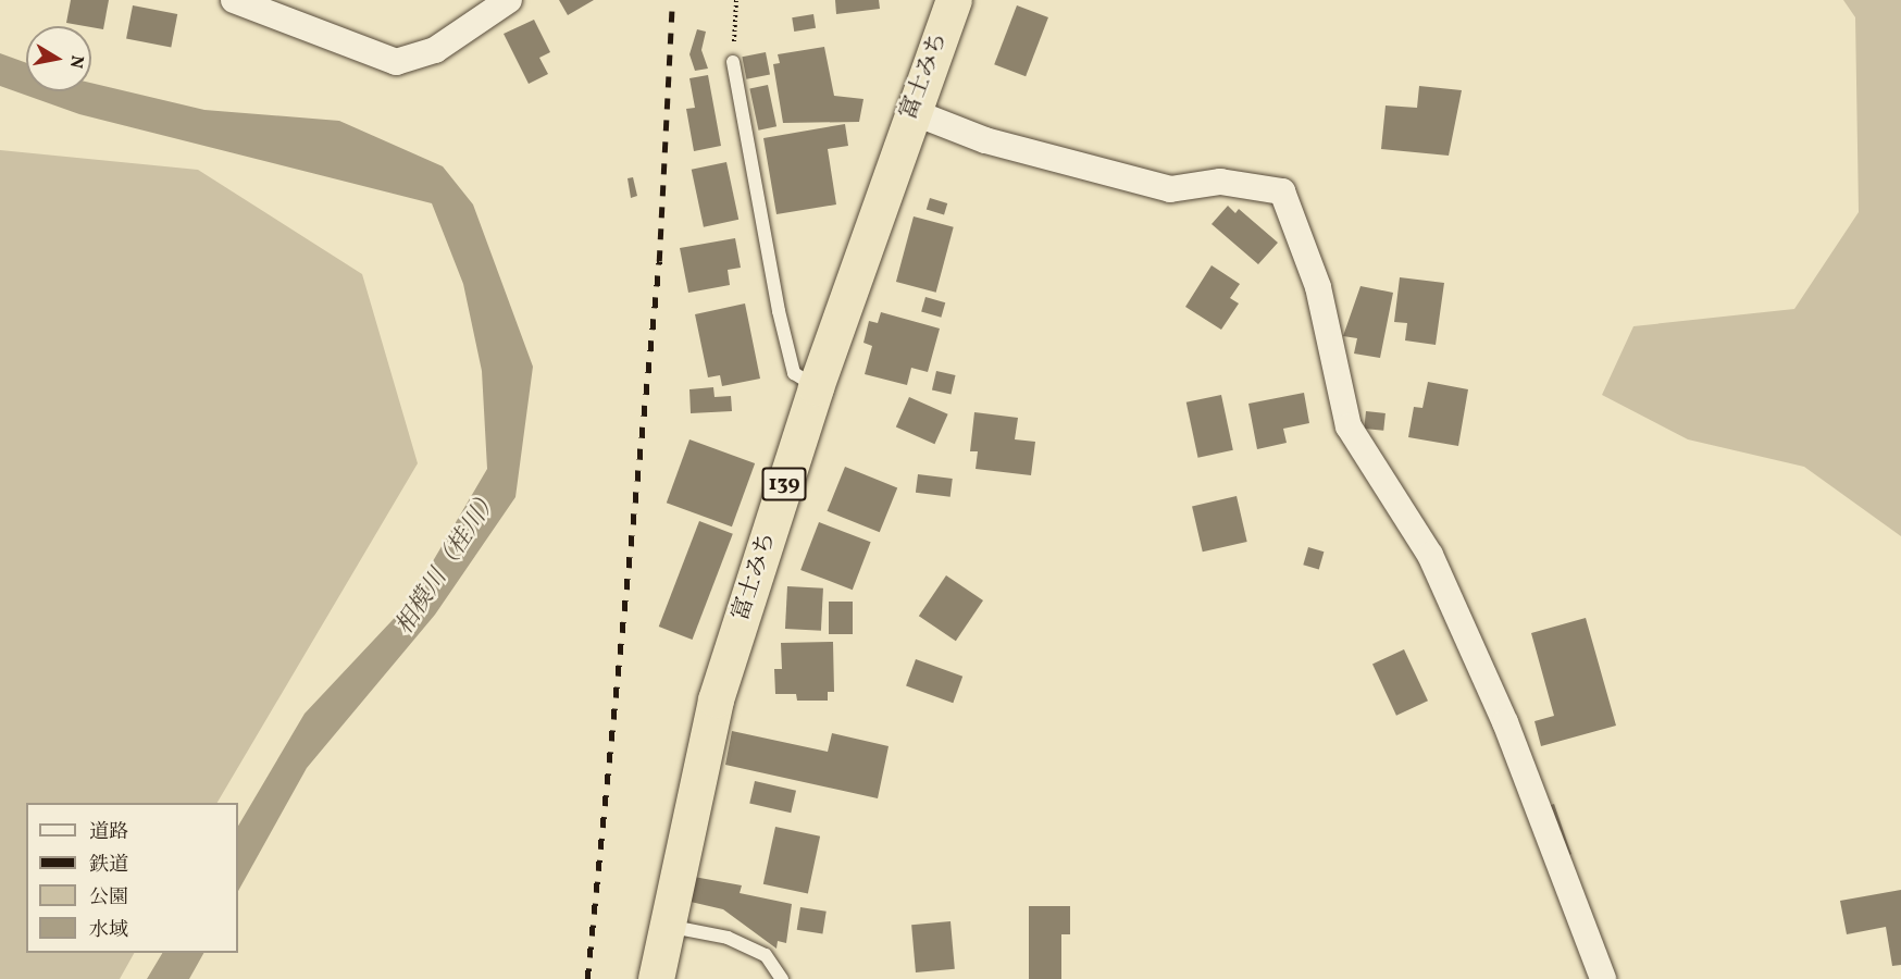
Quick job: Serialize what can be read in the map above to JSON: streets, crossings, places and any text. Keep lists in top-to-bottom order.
{
  "streets": {
    "highway": ["富士みち", "139"]
  },
  "water": ["相模川（桂川）"],
  "legend": [
    "道路",
    "鉄道",
    "公園",
    "水域"
  ],
  "north": "right"
}
